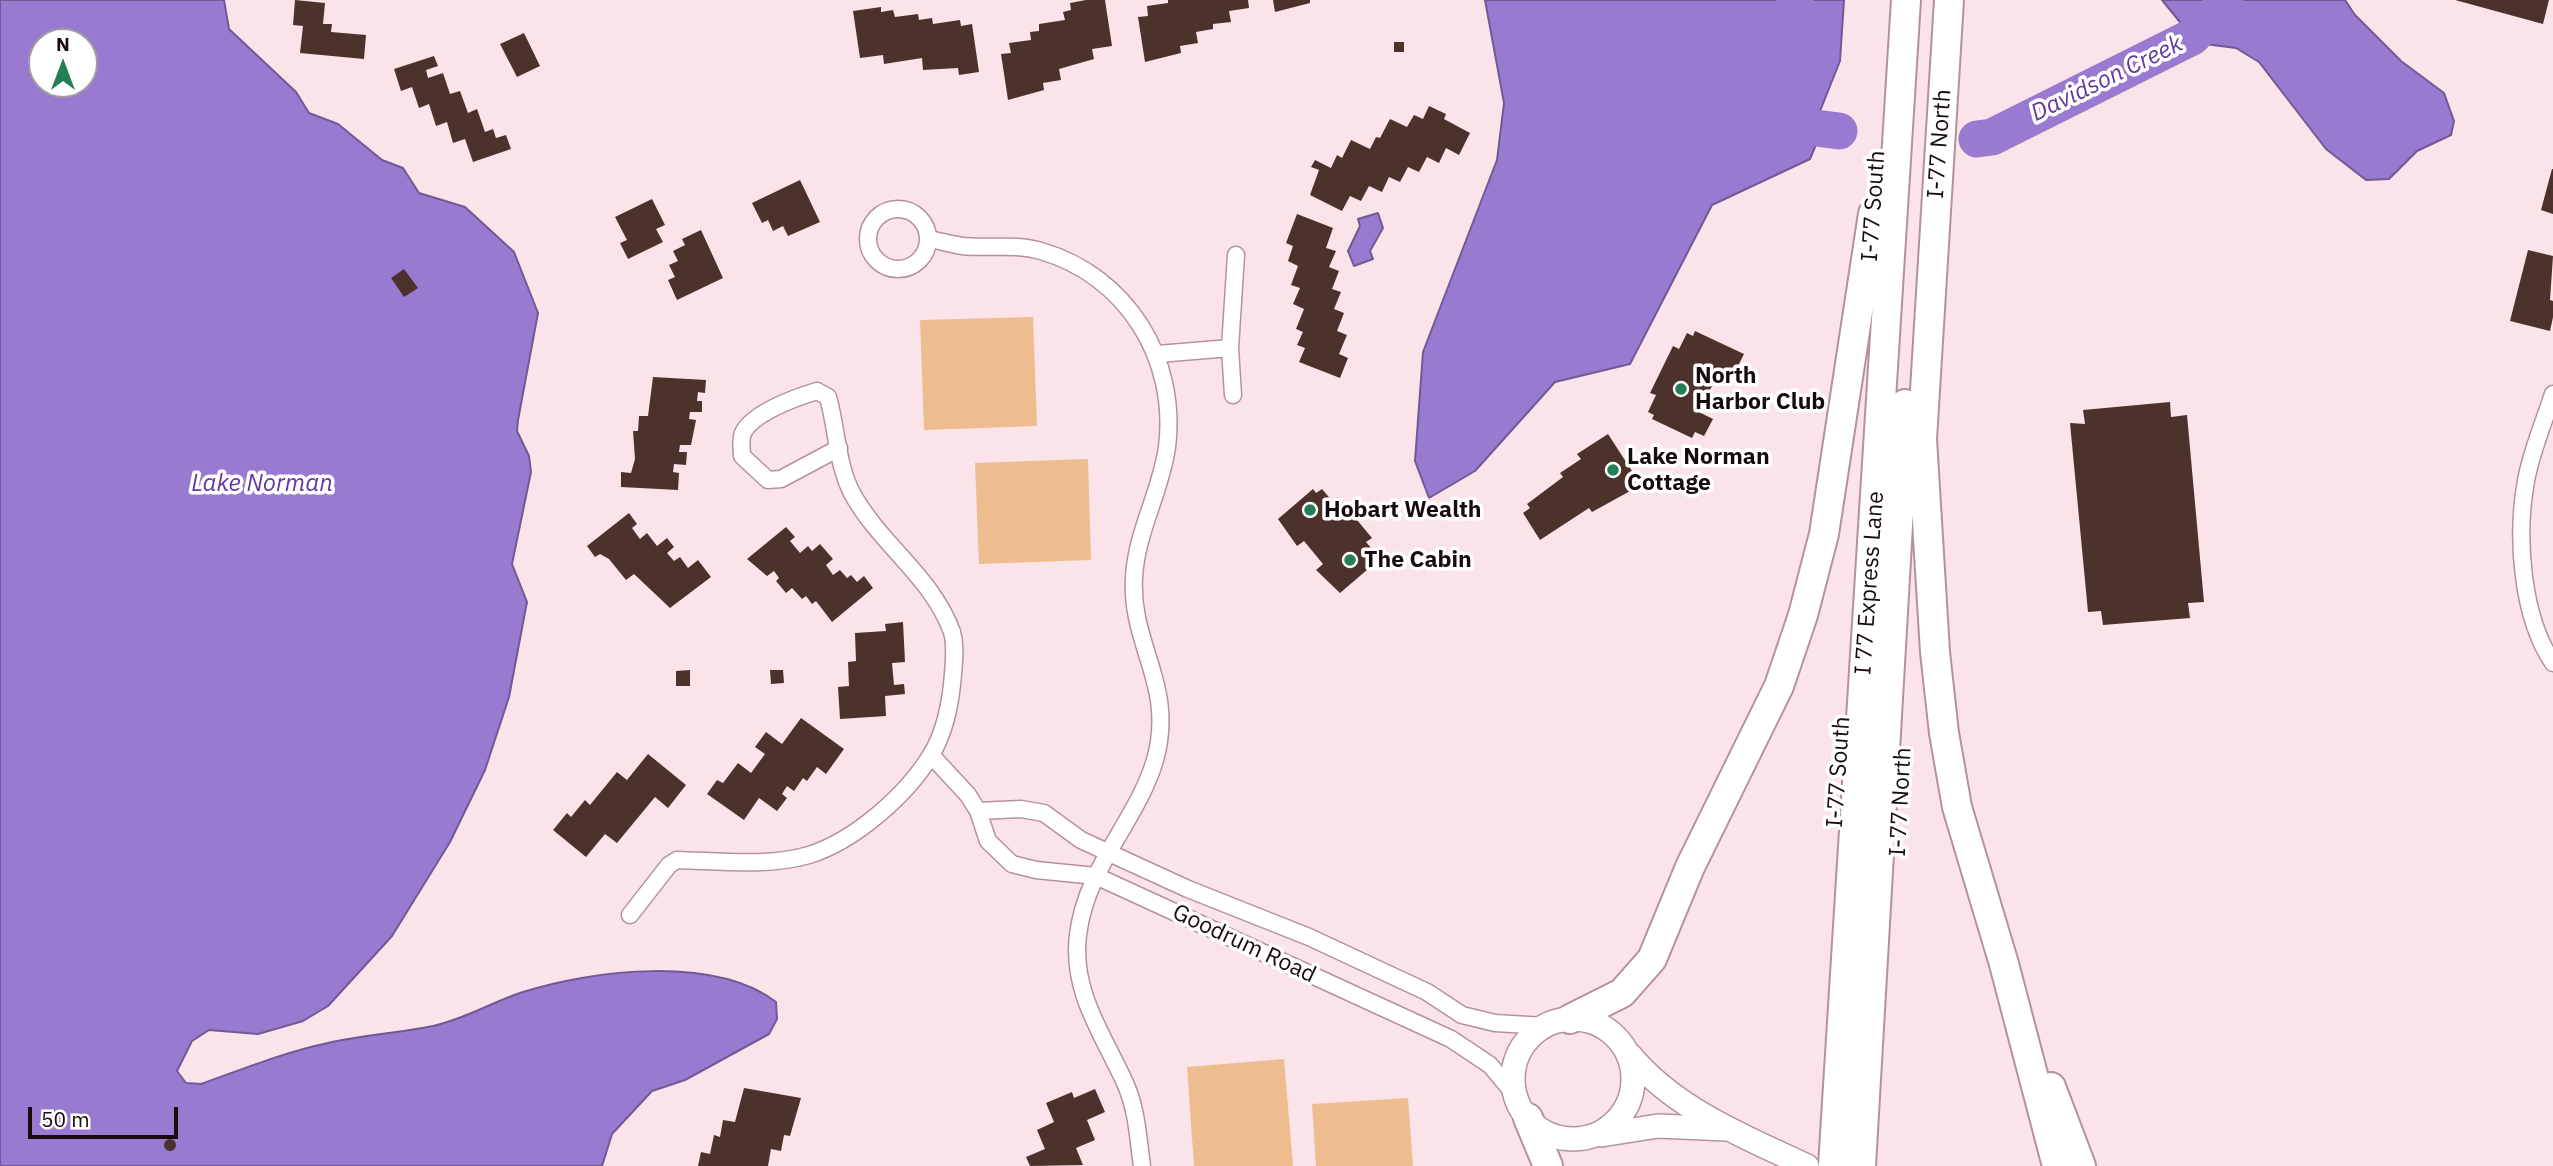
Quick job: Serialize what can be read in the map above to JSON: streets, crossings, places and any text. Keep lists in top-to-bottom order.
{
  "streets": {
    "highway": ["I-77 North", "I-77 South", "I 77 Express Lane"],
    "street": ["Goodrum Road"]
  },
  "water": ["Davidson Creek", "Lake Norman"],
  "places": [
    "North Harbor Club",
    "Lake Norman Cottage",
    "Hobart Wealth",
    "The Cabin"
  ],
  "scale_bar": "50 m",
  "north": "top"
}
